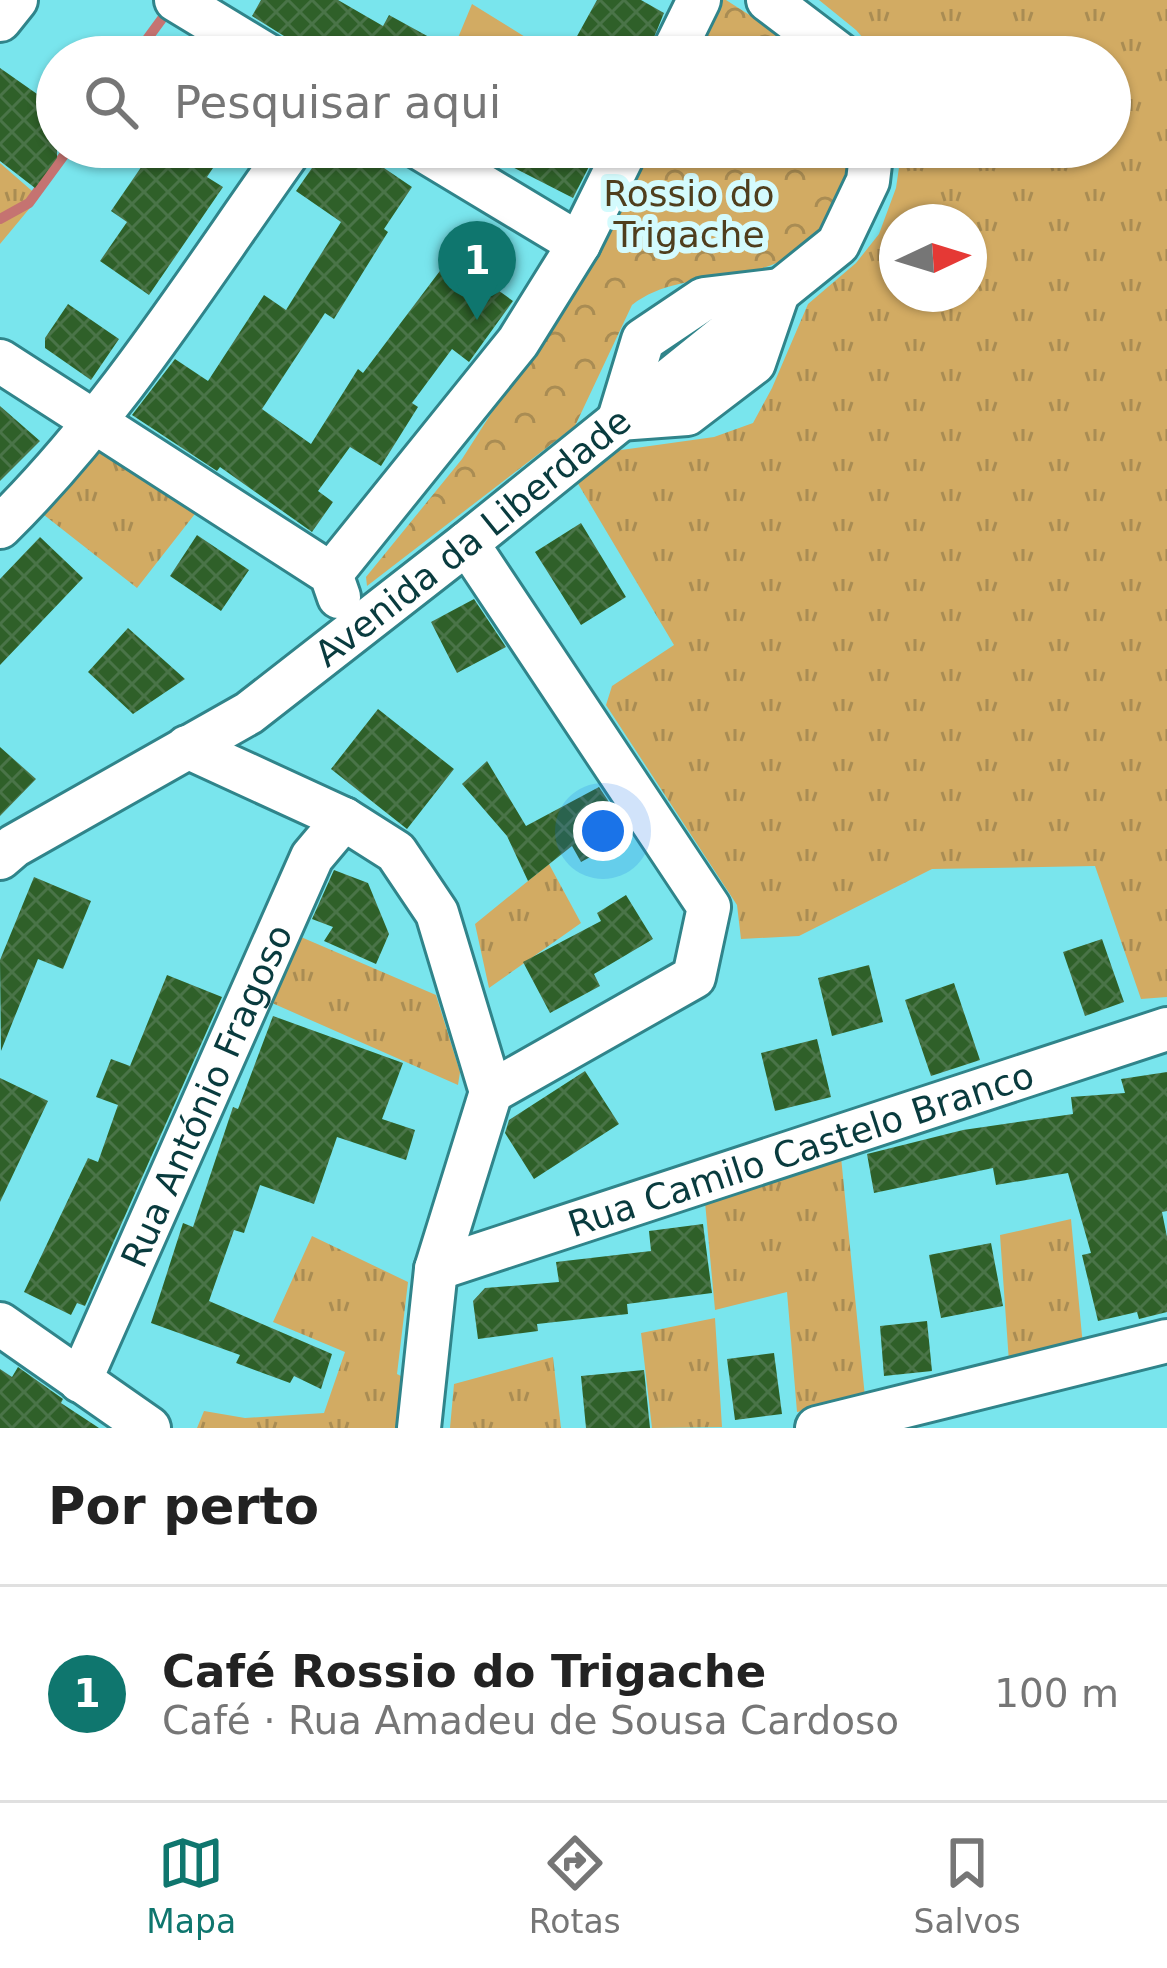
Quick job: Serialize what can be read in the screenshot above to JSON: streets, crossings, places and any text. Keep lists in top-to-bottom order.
{
  "streets": {
    "street": ["Avenida da Liberdade", "Rua António Fragoso", "Rua Camilo Castelo Branco"]
  },
  "parks": ["Rossio do Trigache"],
  "north": "right",
  "page": {
    "search": "Pesquisar aqui",
    "pins": "1",
    "heading": "Por perto",
    "list": [
      {
        "mark": "1",
        "name": "Café Rossio do Trigache",
        "note": "Café · Rua Amadeu de Sousa Cardoso",
        "value": "100 m"
      }
    ],
    "nav": ["Mapa", "Rotas", "Salvos"]
  }
}
